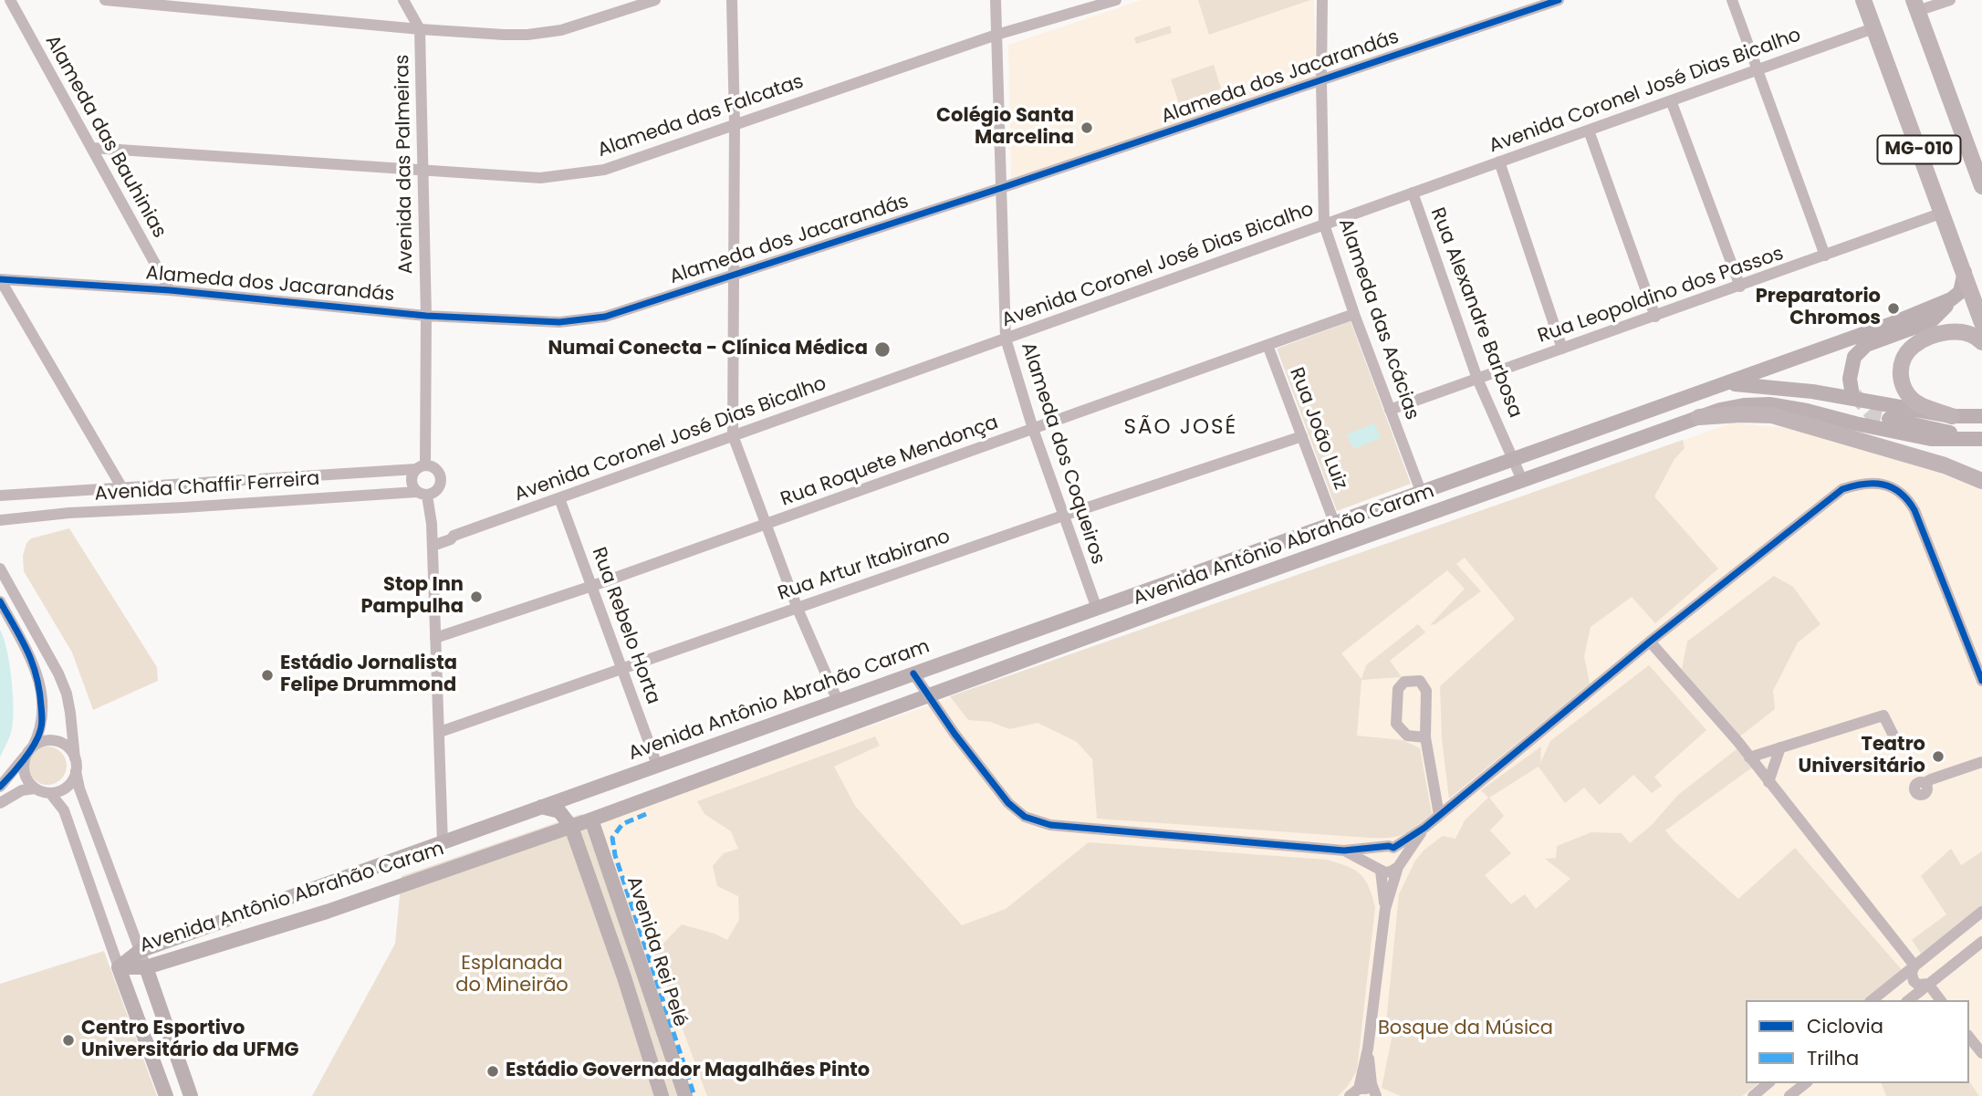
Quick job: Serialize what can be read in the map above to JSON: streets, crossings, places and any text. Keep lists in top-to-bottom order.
{
  "streets": {
    "highway": ["MG-010"],
    "main road": ["Avenida Antônio Abrahão Caram", "Avenida Rei Pelé"],
    "street": [
      "Alameda dos Jacarandás",
      "Avenida Coronel José Dias Bicalho",
      "Alameda das Falcatas",
      "Alameda das Bauhinias",
      "Avenida das Palmeiras",
      "Rua Leopoldino dos Passos",
      "Rua Alexandre Barbosa",
      "Alameda das Acácias",
      "Rua João Luiz",
      "Alameda dos Coqueiros",
      "Rua Roquete Mendonça",
      "Avenida Chaffir Ferreira",
      "Rua Artur Itabirano",
      "Rua Rebelo Horta"
    ]
  },
  "crossings": [
    ["Alameda dos Jacarandás", "Alameda das Bauhinias"],
    ["Alameda dos Jacarandás", "Avenida das Palmeiras"],
    ["Alameda dos Jacarandás", "Alameda das Acácias"],
    ["Alameda dos Jacarandás", "Alameda dos Coqueiros"],
    ["Avenida Coronel José Dias Bicalho", "MG-010"],
    ["Avenida Coronel José Dias Bicalho", "Rua Alexandre Barbosa"],
    ["Avenida Coronel José Dias Bicalho", "Alameda das Acácias"],
    ["Avenida Coronel José Dias Bicalho", "Alameda dos Coqueiros"],
    ["Avenida Coronel José Dias Bicalho", "Rua Rebelo Horta"],
    ["Alameda das Falcatas", "Alameda das Bauhinias"],
    ["Alameda das Falcatas", "Avenida das Palmeiras"],
    ["Alameda das Falcatas", "Alameda dos Coqueiros"],
    ["MG-010", "Rua Leopoldino dos Passos"],
    ["Avenida das Palmeiras", "Avenida Chaffir Ferreira"],
    ["Rua Leopoldino dos Passos", "Rua Alexandre Barbosa"],
    ["Rua Leopoldino dos Passos", "Alameda das Acácias"],
    ["Rua Alexandre Barbosa", "Avenida Antônio Abrahão Caram"],
    ["Alameda das Acácias", "Rua Roquete Mendonça"],
    ["Alameda das Acácias", "Avenida Antônio Abrahão Caram"],
    ["Rua João Luiz", "Rua Roquete Mendonça"],
    ["Rua João Luiz", "Avenida Antônio Abrahão Caram"],
    ["Rua João Luiz", "Rua Artur Itabirano"],
    ["Alameda dos Coqueiros", "Rua Roquete Mendonça"],
    ["Alameda dos Coqueiros", "Avenida Antônio Abrahão Caram"],
    ["Alameda dos Coqueiros", "Rua Artur Itabirano"],
    ["Rua Roquete Mendonça", "Rua Rebelo Horta"],
    ["Avenida Antônio Abrahão Caram", "Rua Rebelo Horta"],
    ["Avenida Antônio Abrahão Caram", "Avenida Rei Pelé"],
    ["Rua Artur Itabirano", "Rua Rebelo Horta"]
  ],
  "districts": ["SÃO JOSÉ"],
  "parks": ["Esplanada do Mineirão", "Bosque da Música"],
  "places": [
    "Colégio Santa Marcelina",
    "Preparatorio Chromos",
    "Numai Conecta - Clínica Médica",
    "Stop Inn Pampulha",
    "Estádio Jornalista Felipe Drummond",
    "Teatro Universitário",
    "Centro Esportivo Universitário da UFMG",
    "Estádio Governador Magalhães Pinto"
  ],
  "legend": ["Ciclovia", "Trilha"]
}
